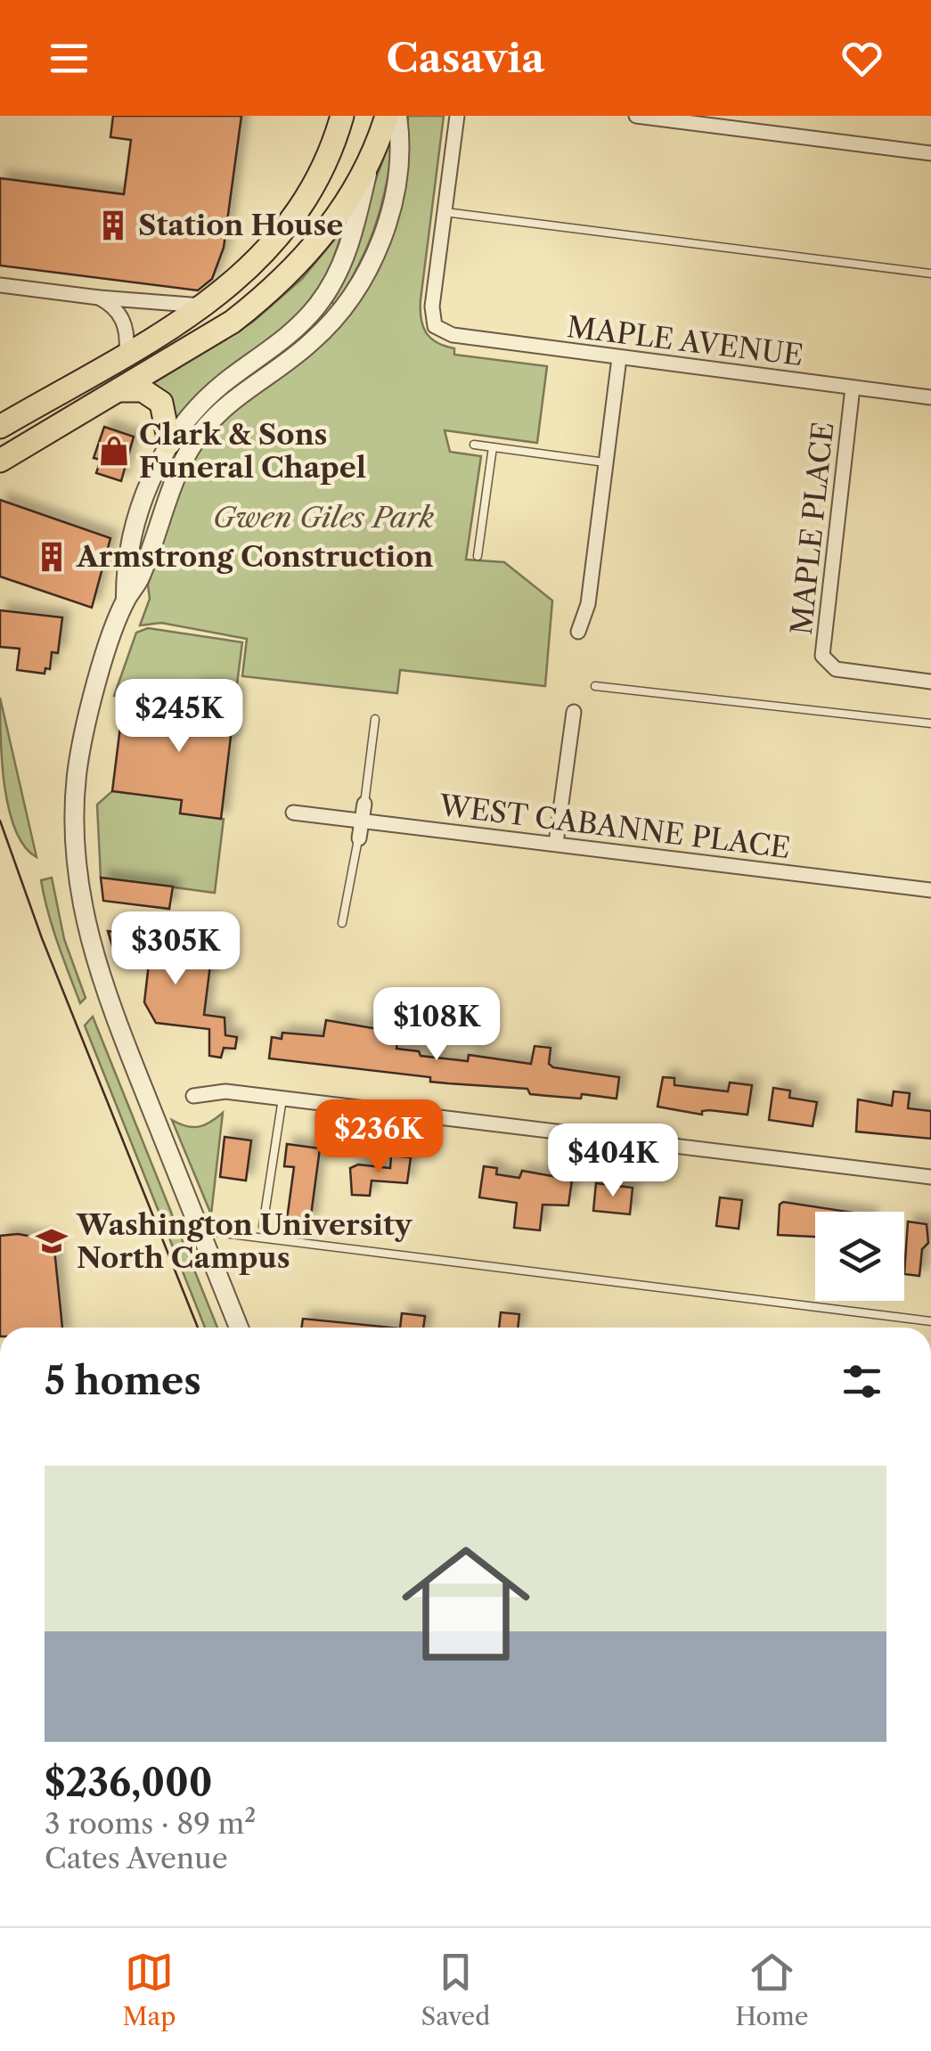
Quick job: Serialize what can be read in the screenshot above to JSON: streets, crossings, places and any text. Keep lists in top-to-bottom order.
{
  "streets": {
    "street": ["MAPLE AVENUE", "MAPLE PLACE", "WEST CABANNE PLACE"]
  },
  "crossings": [
    ["MAPLE AVENUE", "MAPLE PLACE"]
  ],
  "parks": ["Gwen Giles Park"],
  "places": {
    "building": ["Station House", "Armstrong Construction"],
    "shop": ["Clark & Sons Funeral Chapel"],
    "school or university": ["Washington University North Campus"]
  },
  "page": {
    "header": "Casavia",
    "price": [
      "$245K",
      "$305K",
      "$108K",
      "$236K",
      "$404K"
    ],
    "heading": "5 homes",
    "list": [
      {
        "name": "$236,000",
        "note": "3 rooms · 89 m² · Cates Avenue"
      }
    ],
    "tabs": ["Map", "Saved", "Home"]
  }
}
